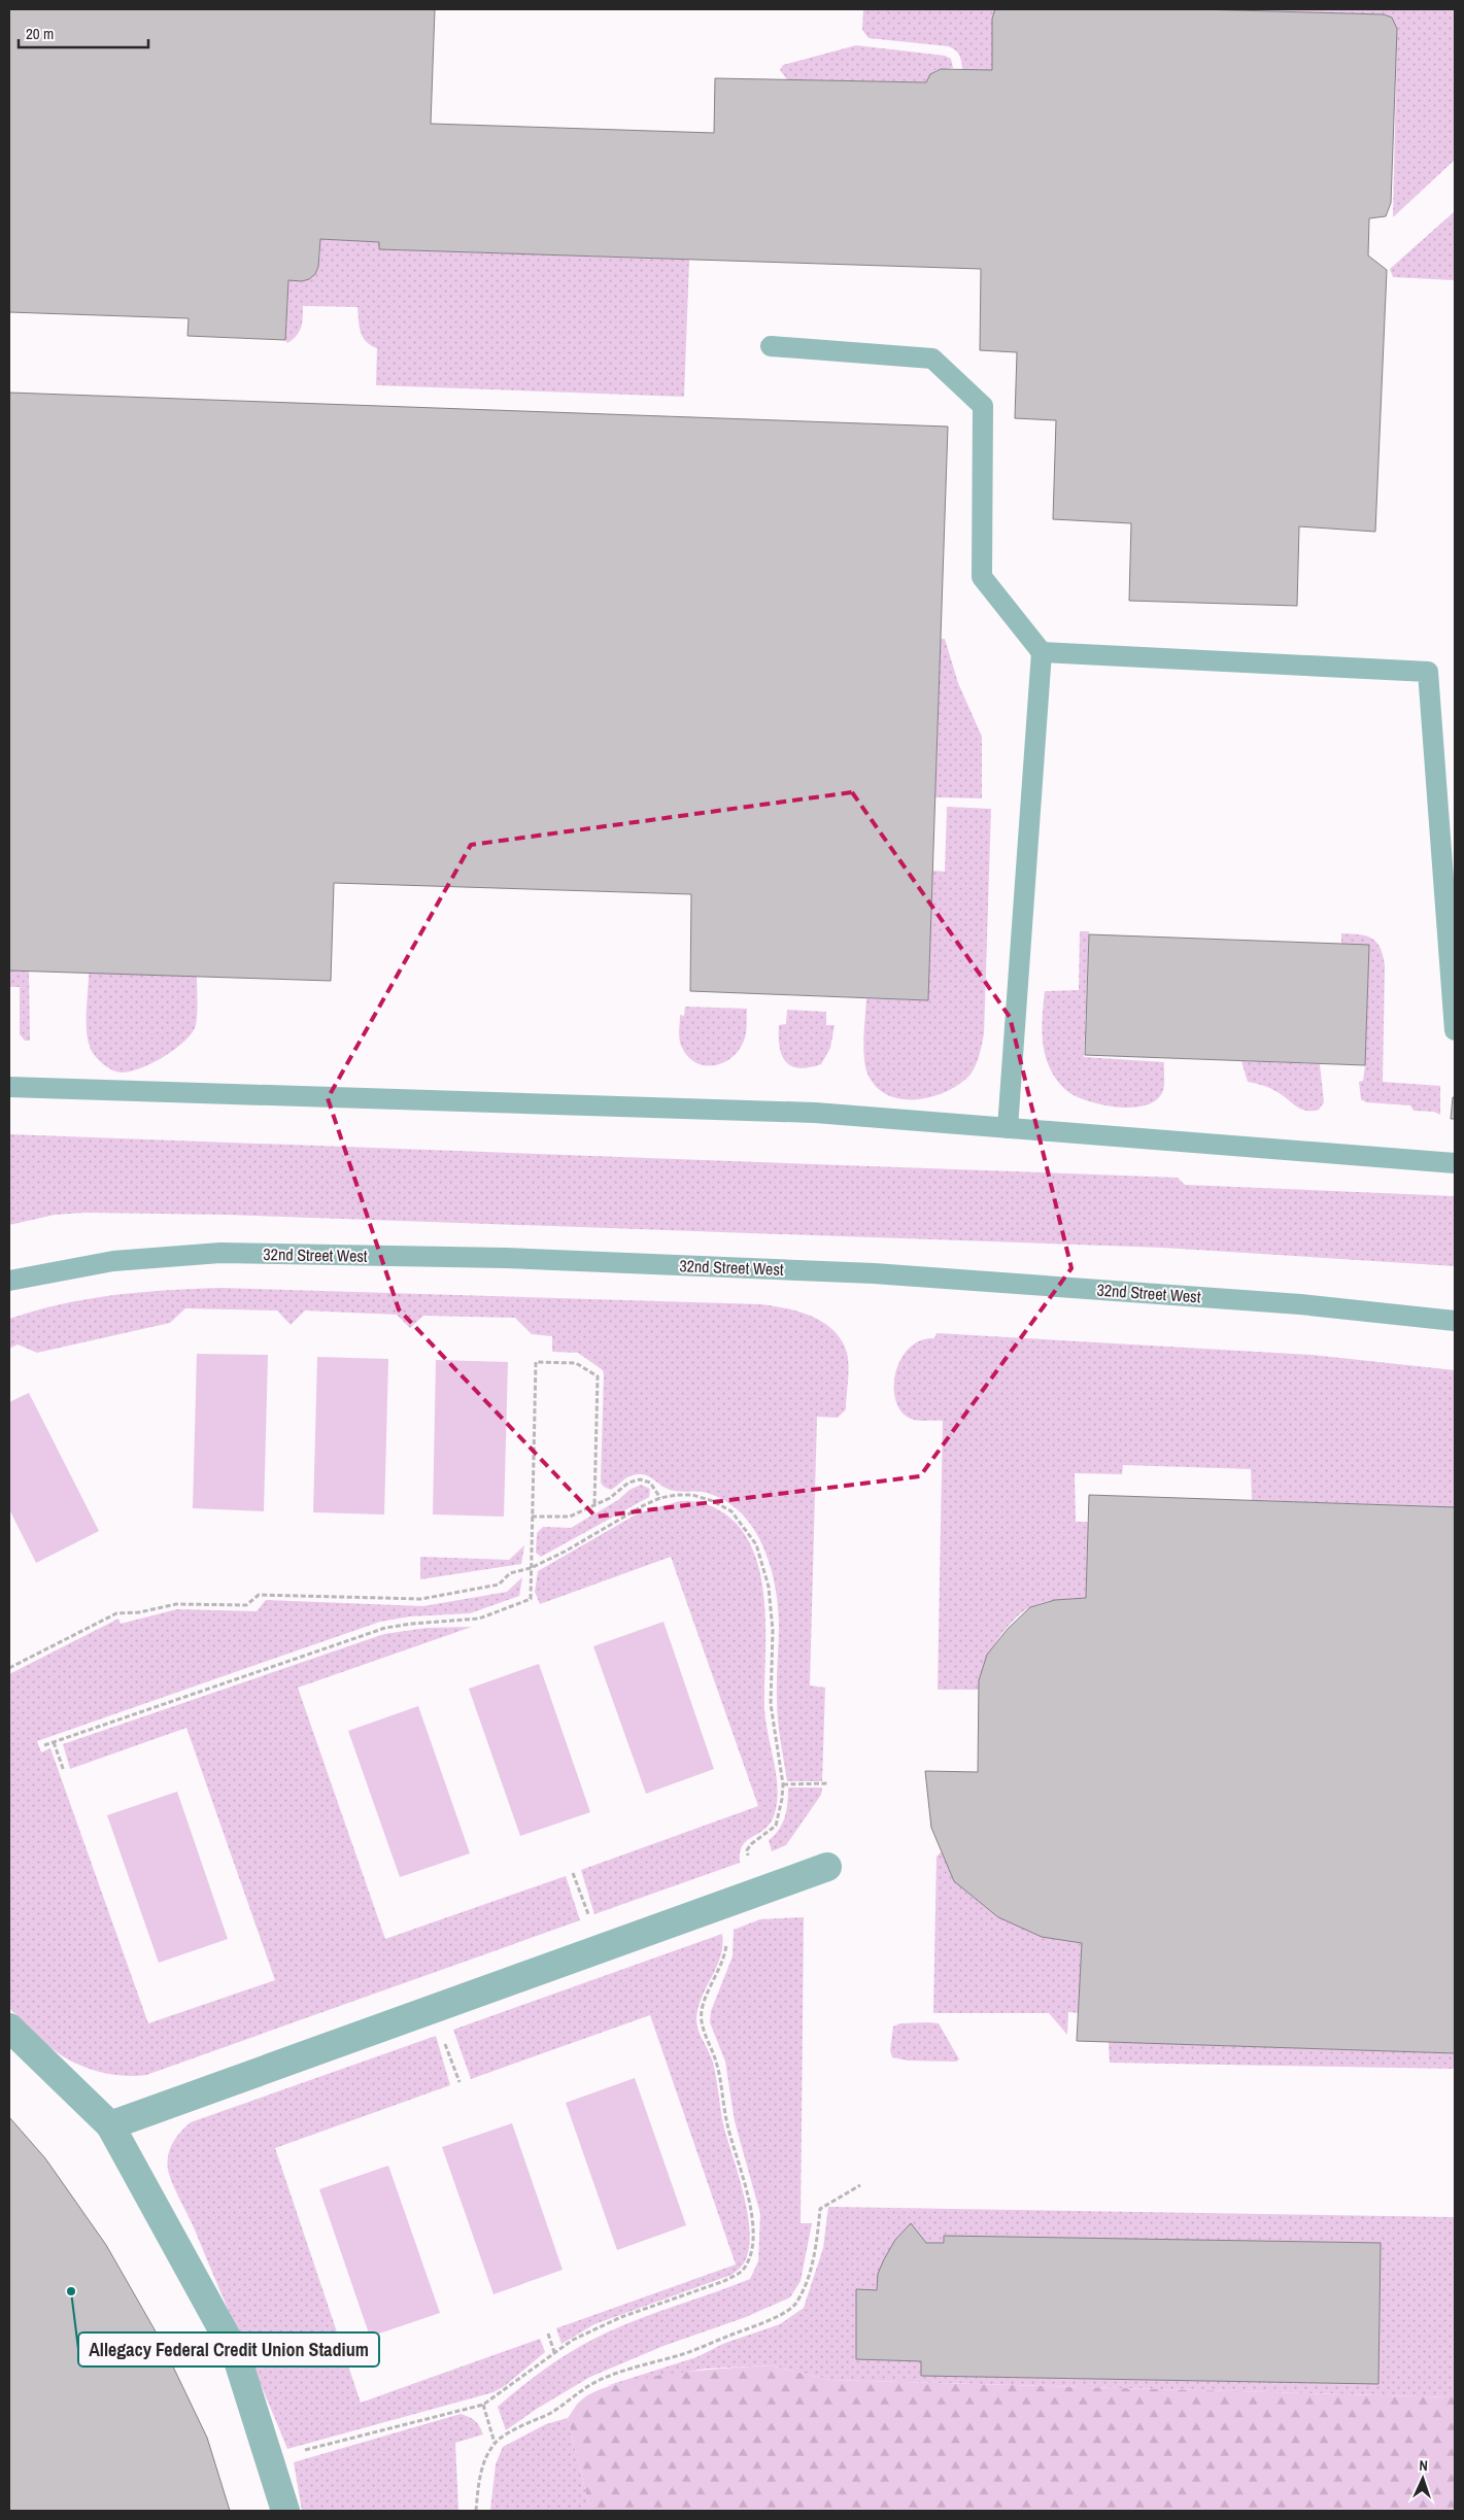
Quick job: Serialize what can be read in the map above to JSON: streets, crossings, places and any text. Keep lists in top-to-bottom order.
{
  "streets": {
    "lane": ["32nd Street West"]
  },
  "places": ["Allegacy Federal Credit Union Stadium"],
  "scale_bar": "20 m",
  "north": "top"
}
